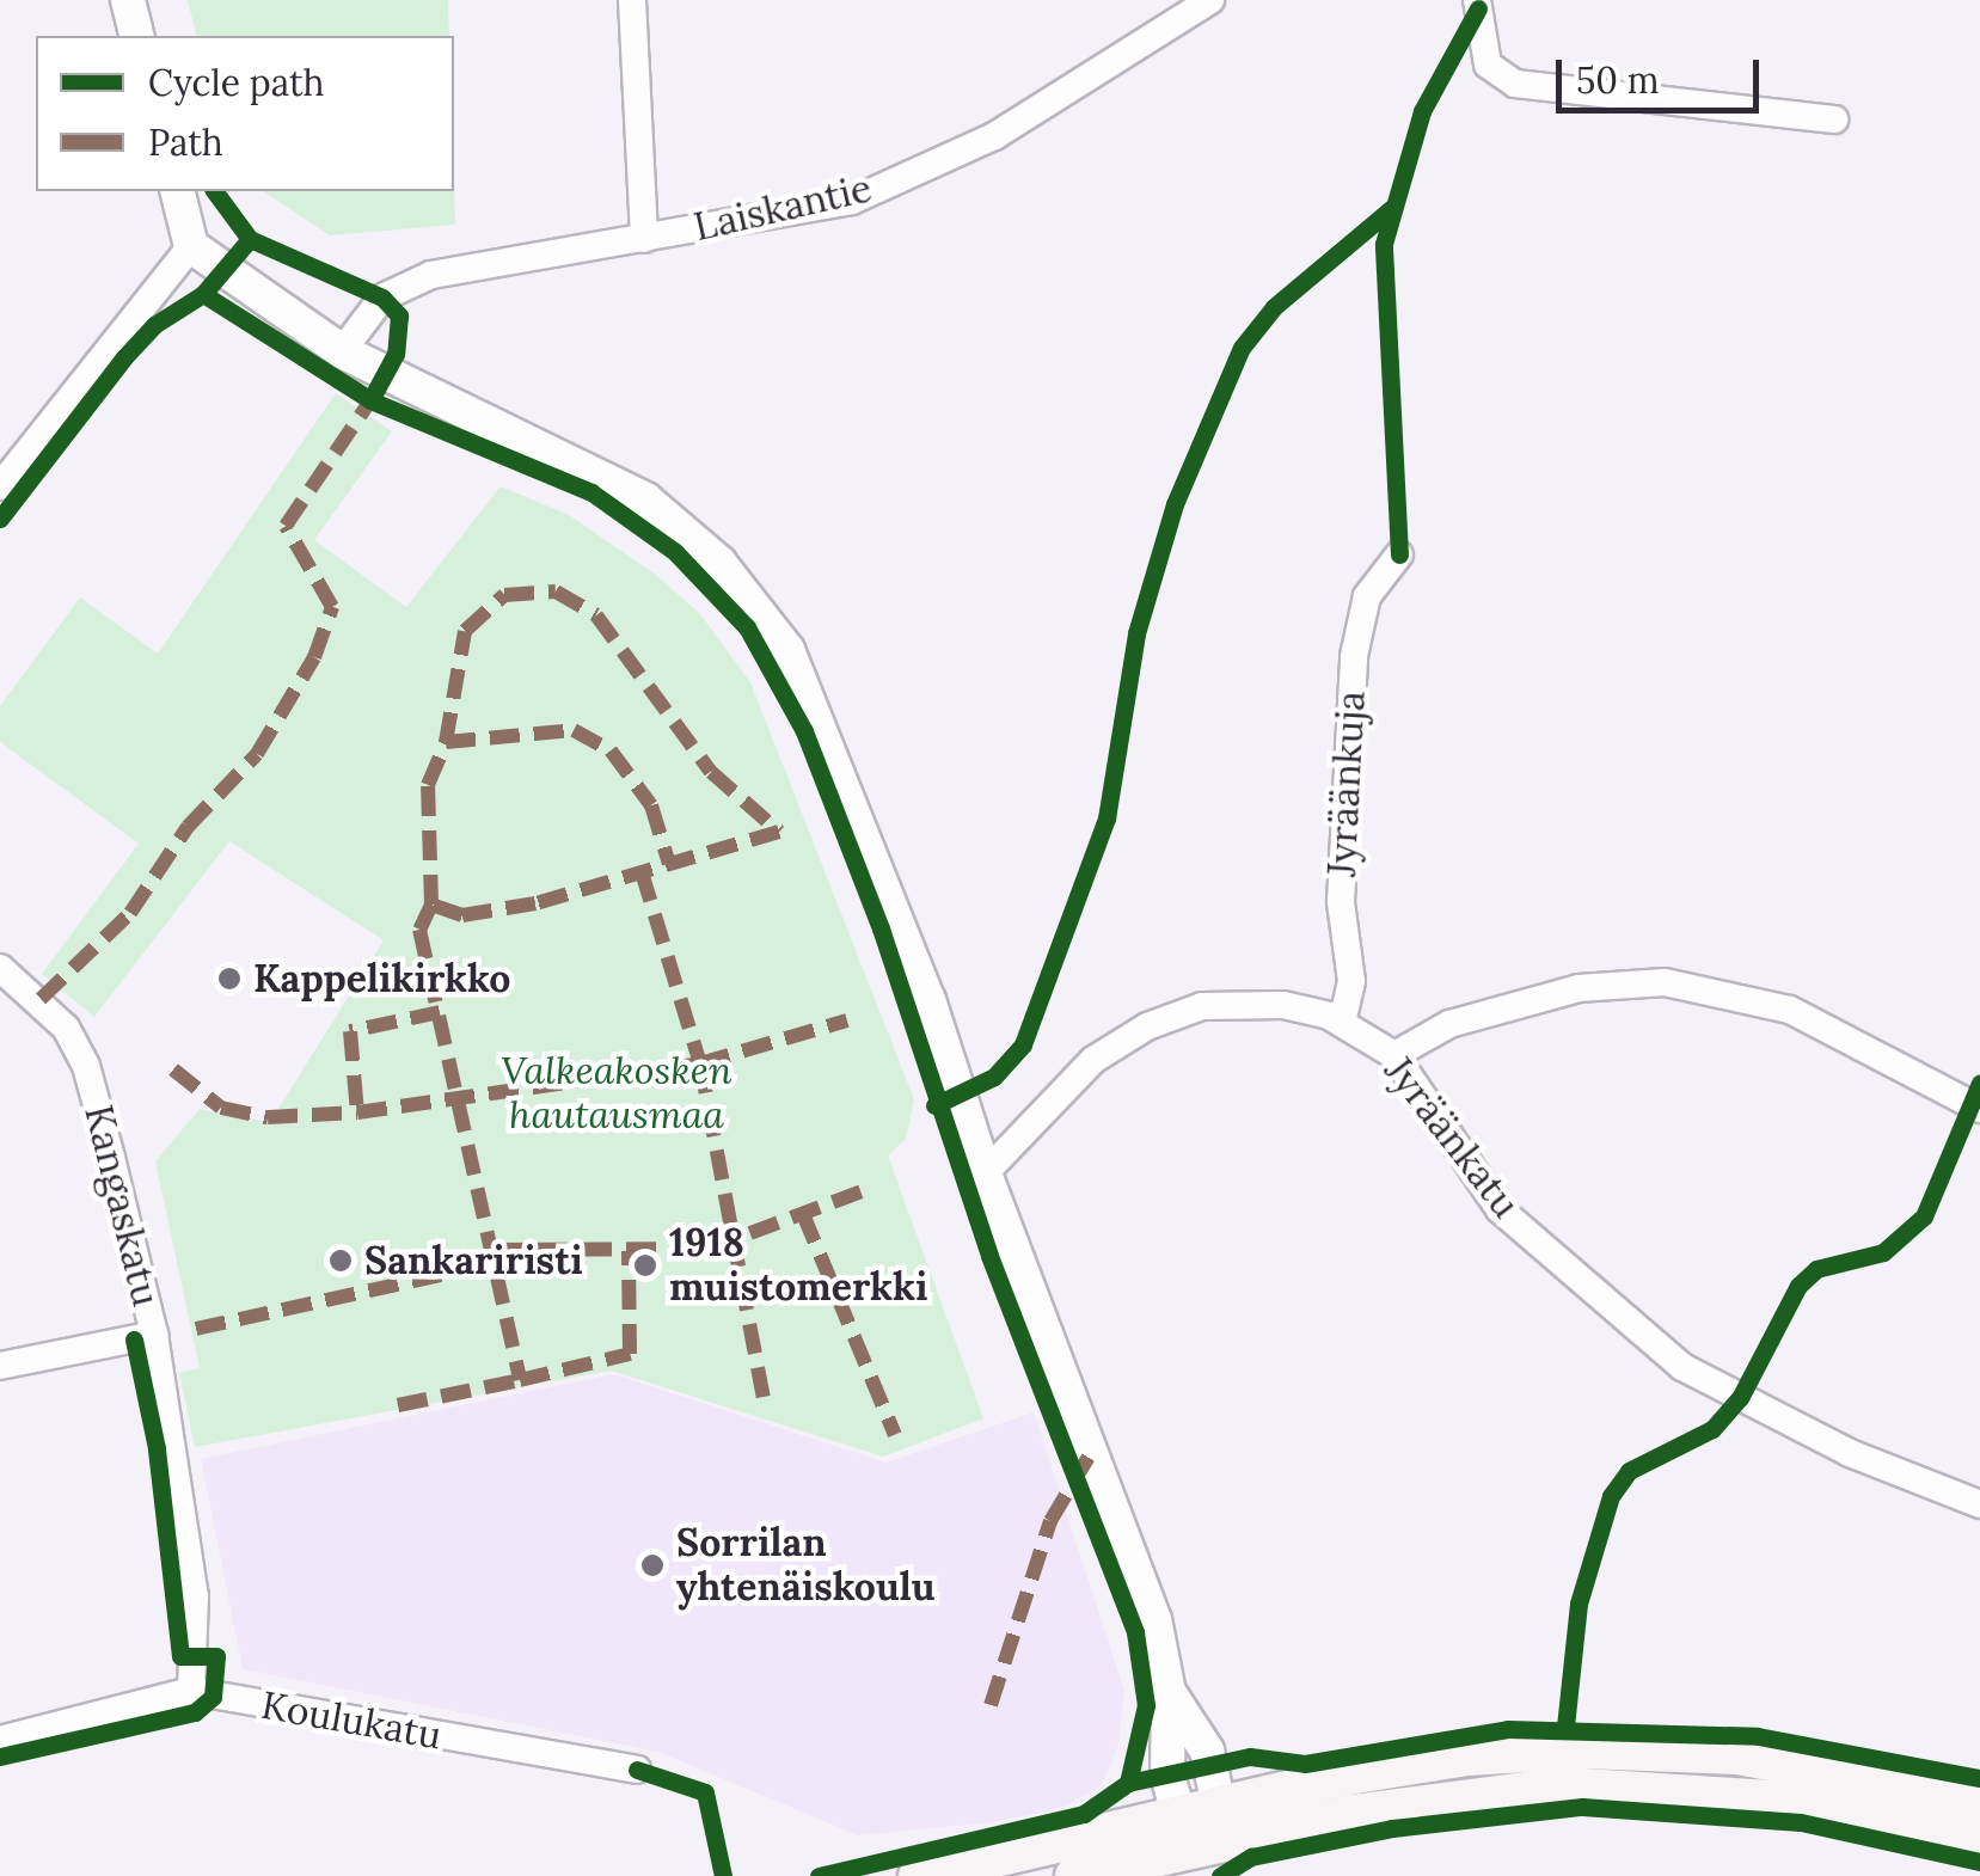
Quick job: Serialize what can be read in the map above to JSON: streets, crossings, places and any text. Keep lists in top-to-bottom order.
{
  "streets": {
    "street": [
      "Laiskantie",
      "Jyräänkuja",
      "Jyräänkatu",
      "Kangaskatu",
      "Koulukatu"
    ]
  },
  "crossings": [
    ["Jyräänkuja", "Jyräänkatu"],
    ["Kangaskatu", "Koulukatu"]
  ],
  "parks": ["Valkeakosken hautausmaa"],
  "places": [
    "Kappelikirkko",
    "Sankariristi",
    "1918 muistomerkki",
    "Sorrilan yhtenäiskoulu"
  ],
  "legend": ["Cycle path", "Path"],
  "scale_bar": "50 m"
}
